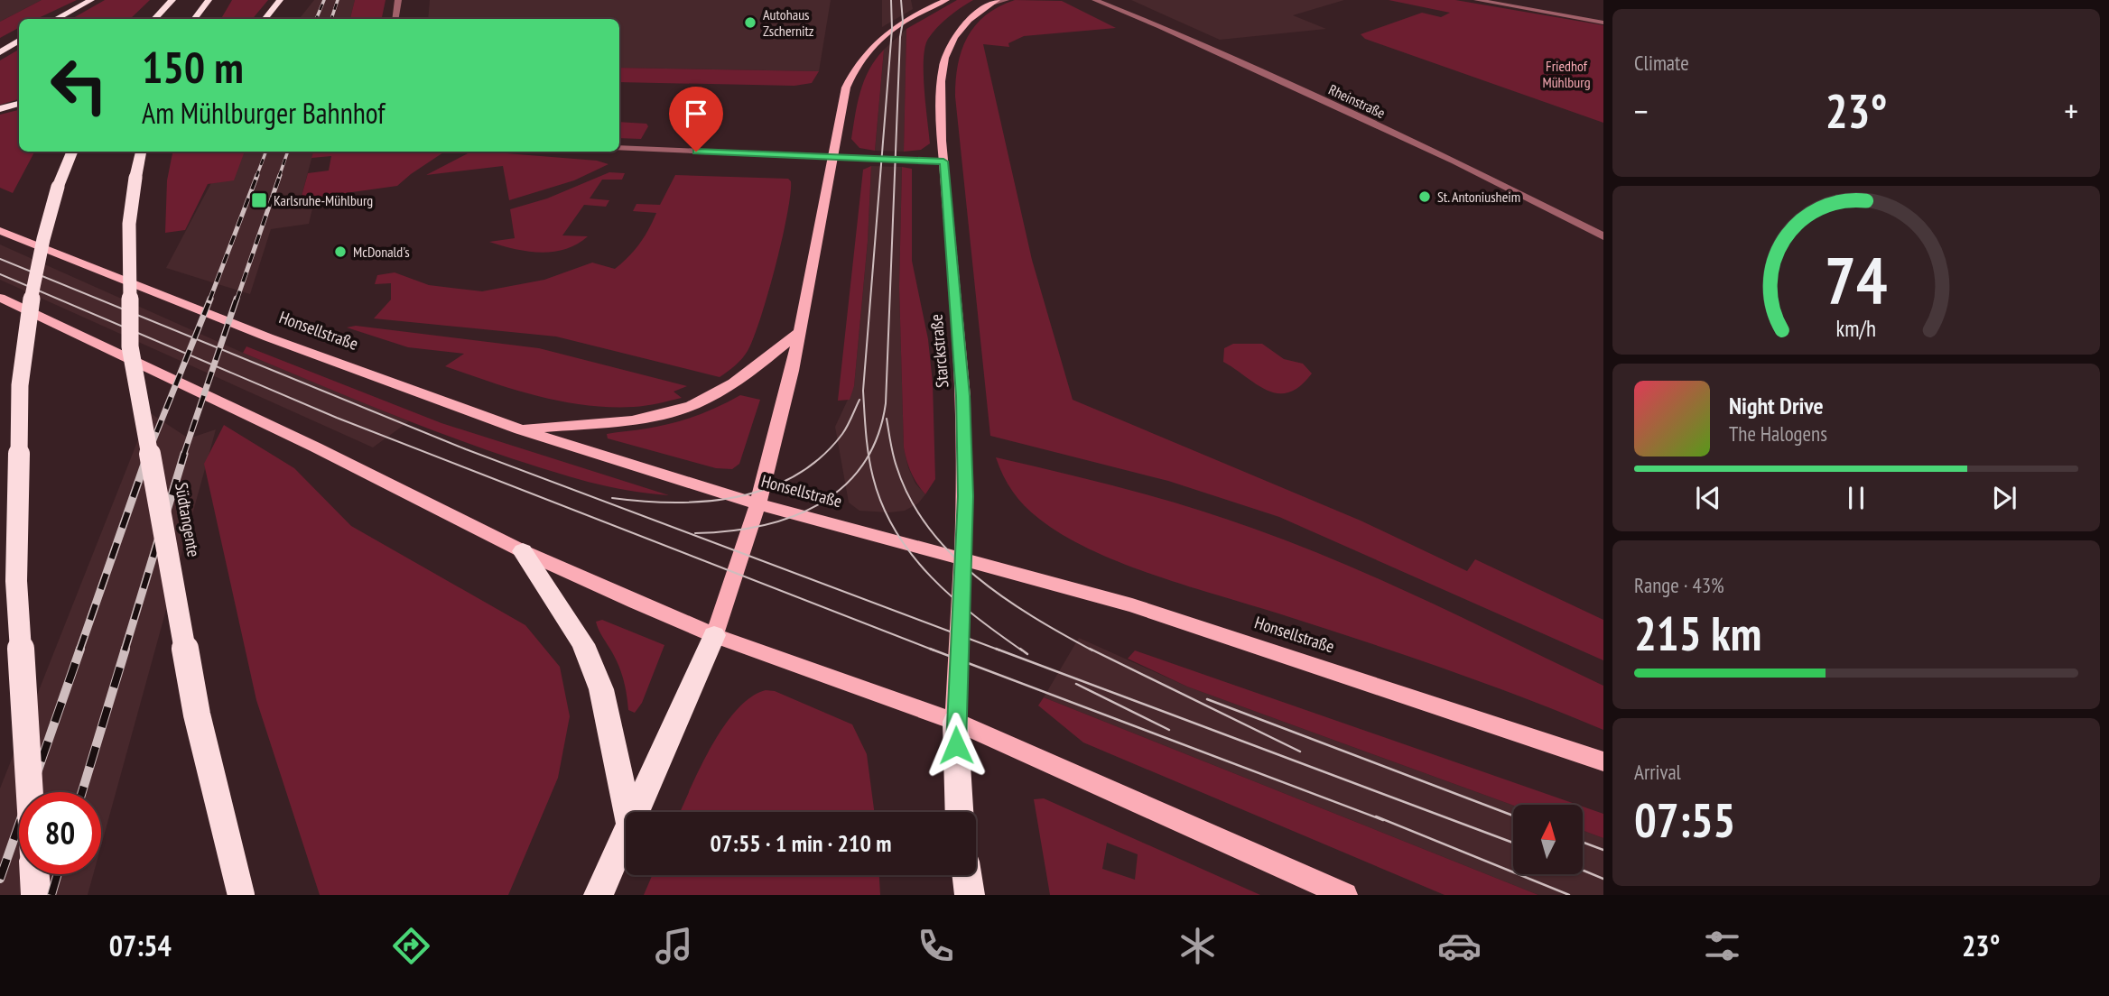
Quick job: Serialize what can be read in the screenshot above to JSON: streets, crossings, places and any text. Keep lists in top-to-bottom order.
{
  "streets": {
    "highway": ["Südtangente"],
    "main road": ["Honsellstraße", "Starckstraße"],
    "street": ["Rheinstraße"]
  },
  "crossings": [
    ["Honsellstraße", "Starckstraße"]
  ],
  "parks": ["Friedhof Mühlburg"],
  "places": {
    "other": ["Autohaus Zschernitz", "St. Antoniusheim", "McDonald's"],
    "transit": ["Karlsruhe-Mühlburg"]
  },
  "north": "top",
  "page": {
    "tile": [
      "Climate",
      ["Range · 43%", "215 km"],
      ["Arrival", "07:55"]
    ],
    "turn": ["150 m", "Am Mühlburger Bahnhof"],
    "heat": ["−", "23°", "+"],
    "song": ["Night Drive", "The Halogens"],
    "limit": "80",
    "trip": "07:55 · 1 min · 210 m",
    "tabs": ["07:54", "23°"],
    "gauge": ["74", "km/h"]
  }
}
